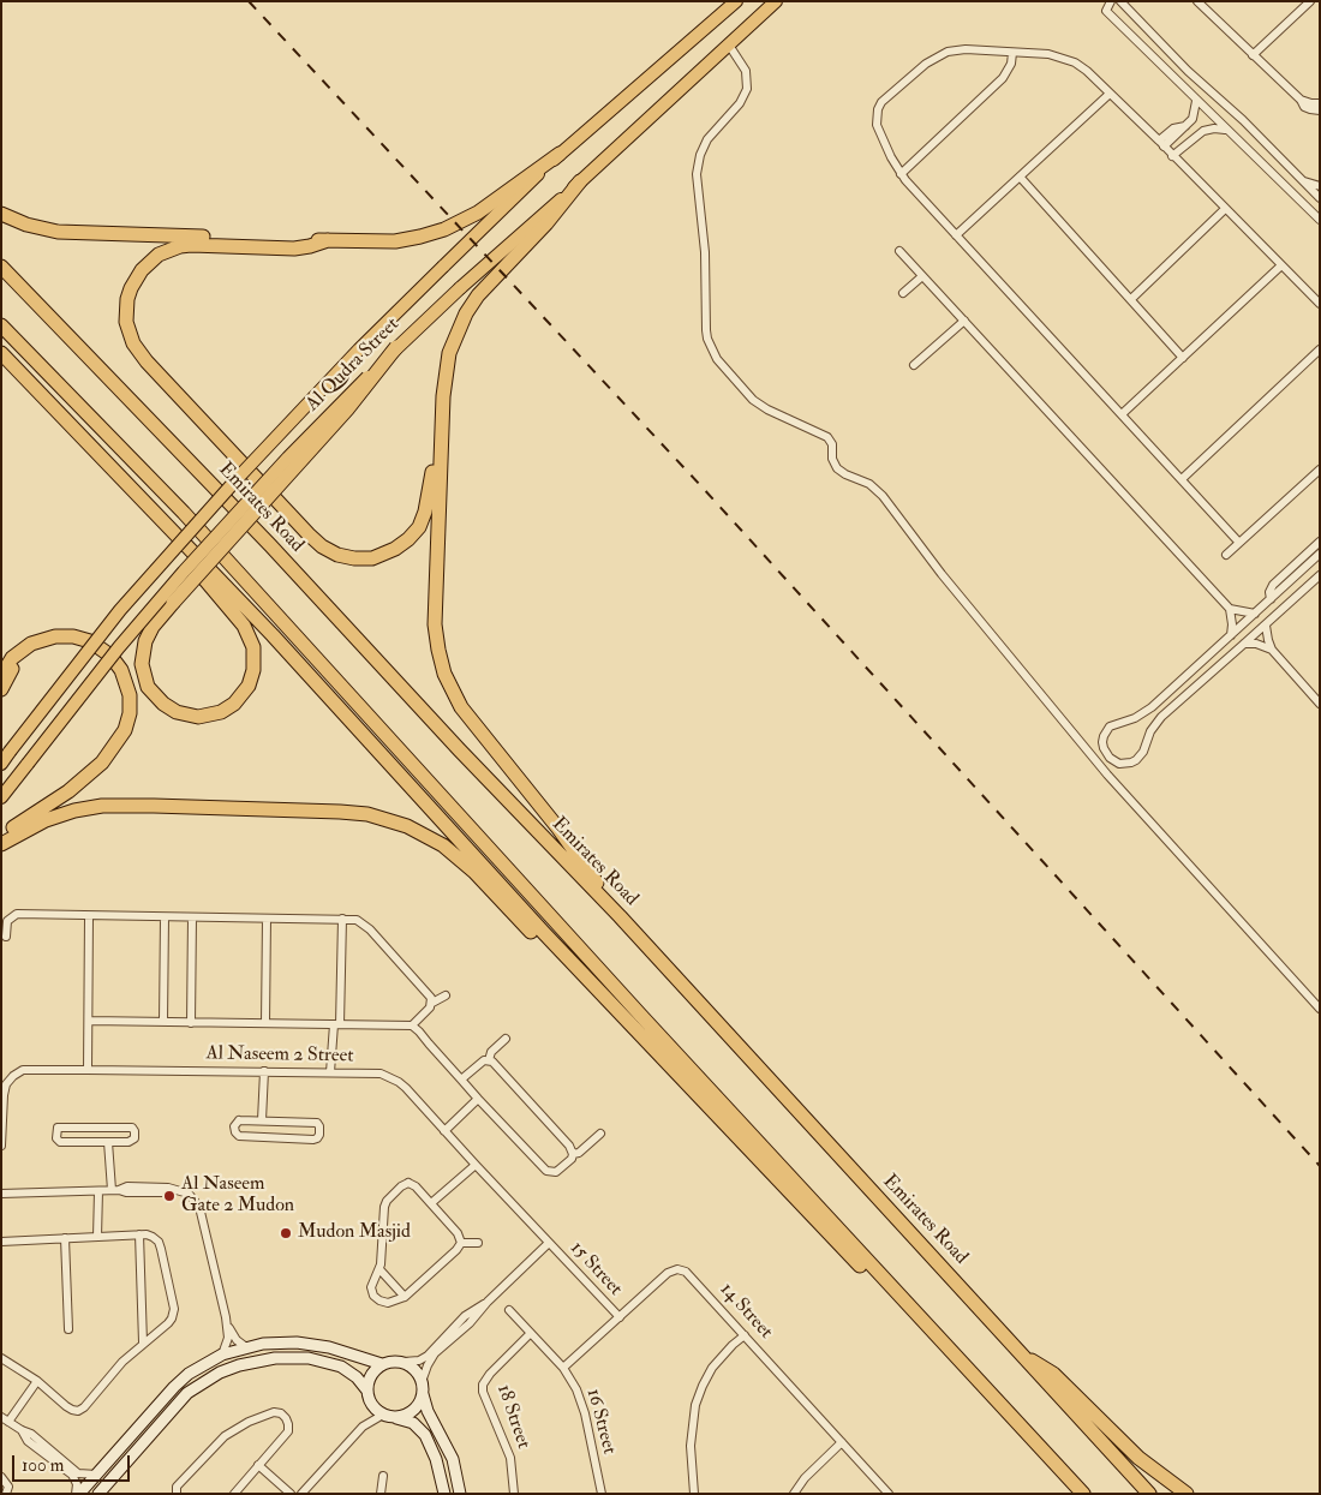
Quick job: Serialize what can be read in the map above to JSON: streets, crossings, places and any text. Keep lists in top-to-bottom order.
{
  "streets": {
    "highway": ["Emirates Road"],
    "main road": ["Al Qudra Street"],
    "street": [
      "Al Naseem 2 Street",
      "15 Street",
      "14 Street",
      "18 Street",
      "16 Street"
    ]
  },
  "crossings": [
    ["Al Naseem 2 Street", "15 Street"],
    ["15 Street", "14 Street"],
    ["14 Street", "16 Street"],
    ["18 Street", "16 Street"]
  ],
  "places": ["Al Naseem Gate 2 Mudon", "Mudon Masjid"],
  "scale_bar": "100 m"
}
